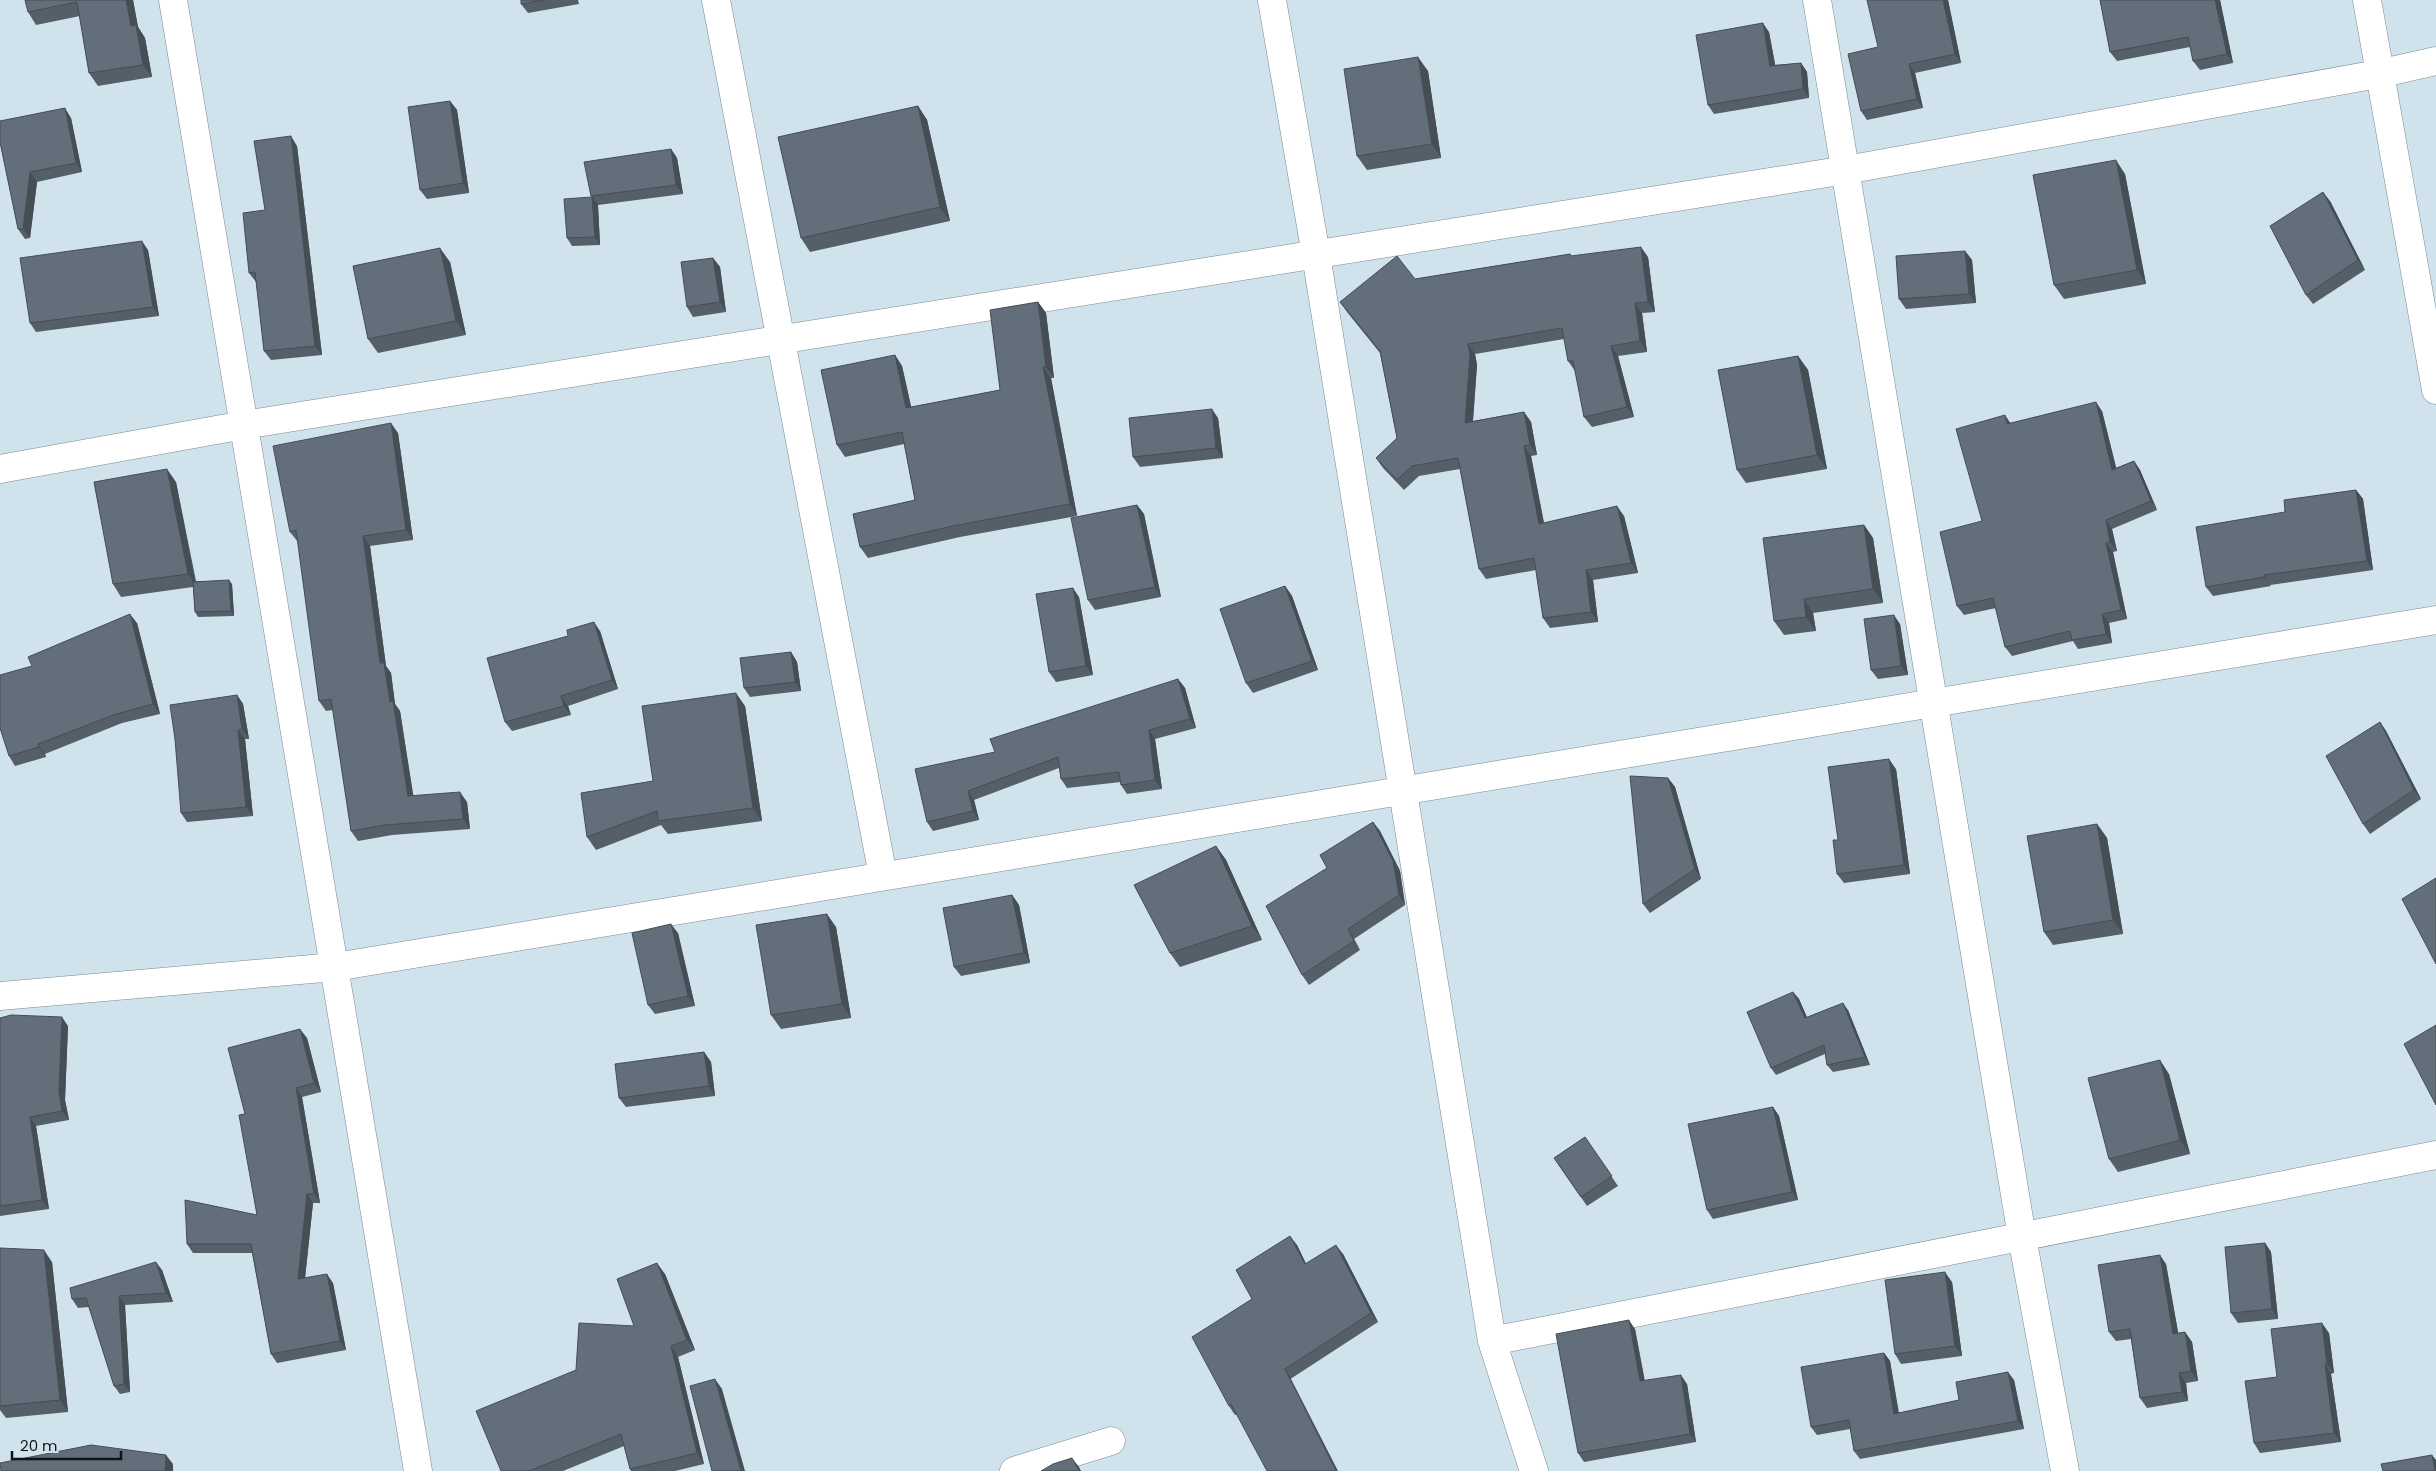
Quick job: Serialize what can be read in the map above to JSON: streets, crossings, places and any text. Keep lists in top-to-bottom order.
{
  "scale_bar": "20 m"
}
